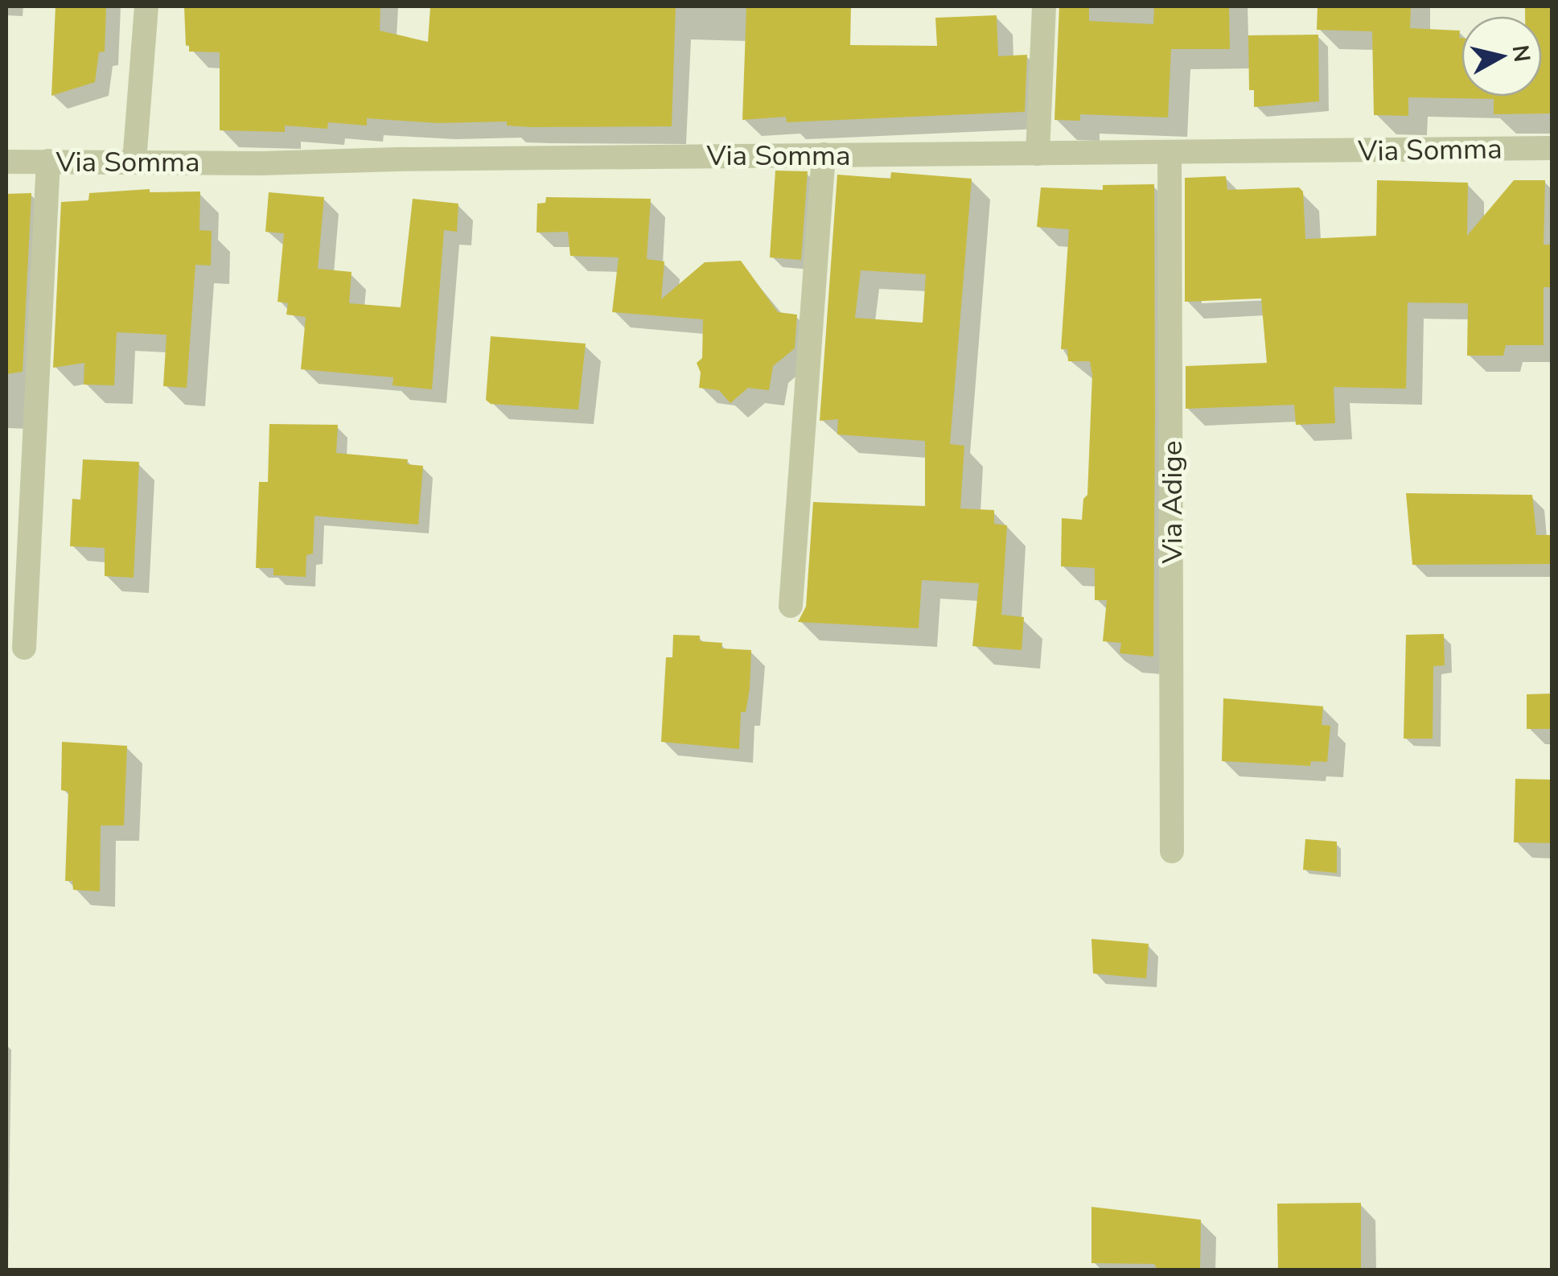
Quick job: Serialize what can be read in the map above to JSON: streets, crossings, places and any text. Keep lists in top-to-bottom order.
{
  "streets": {
    "street": ["Via Somma", "Via Adige"]
  },
  "crossings": [
    ["Via Somma", "Via Adige"]
  ],
  "north": "right"
}
